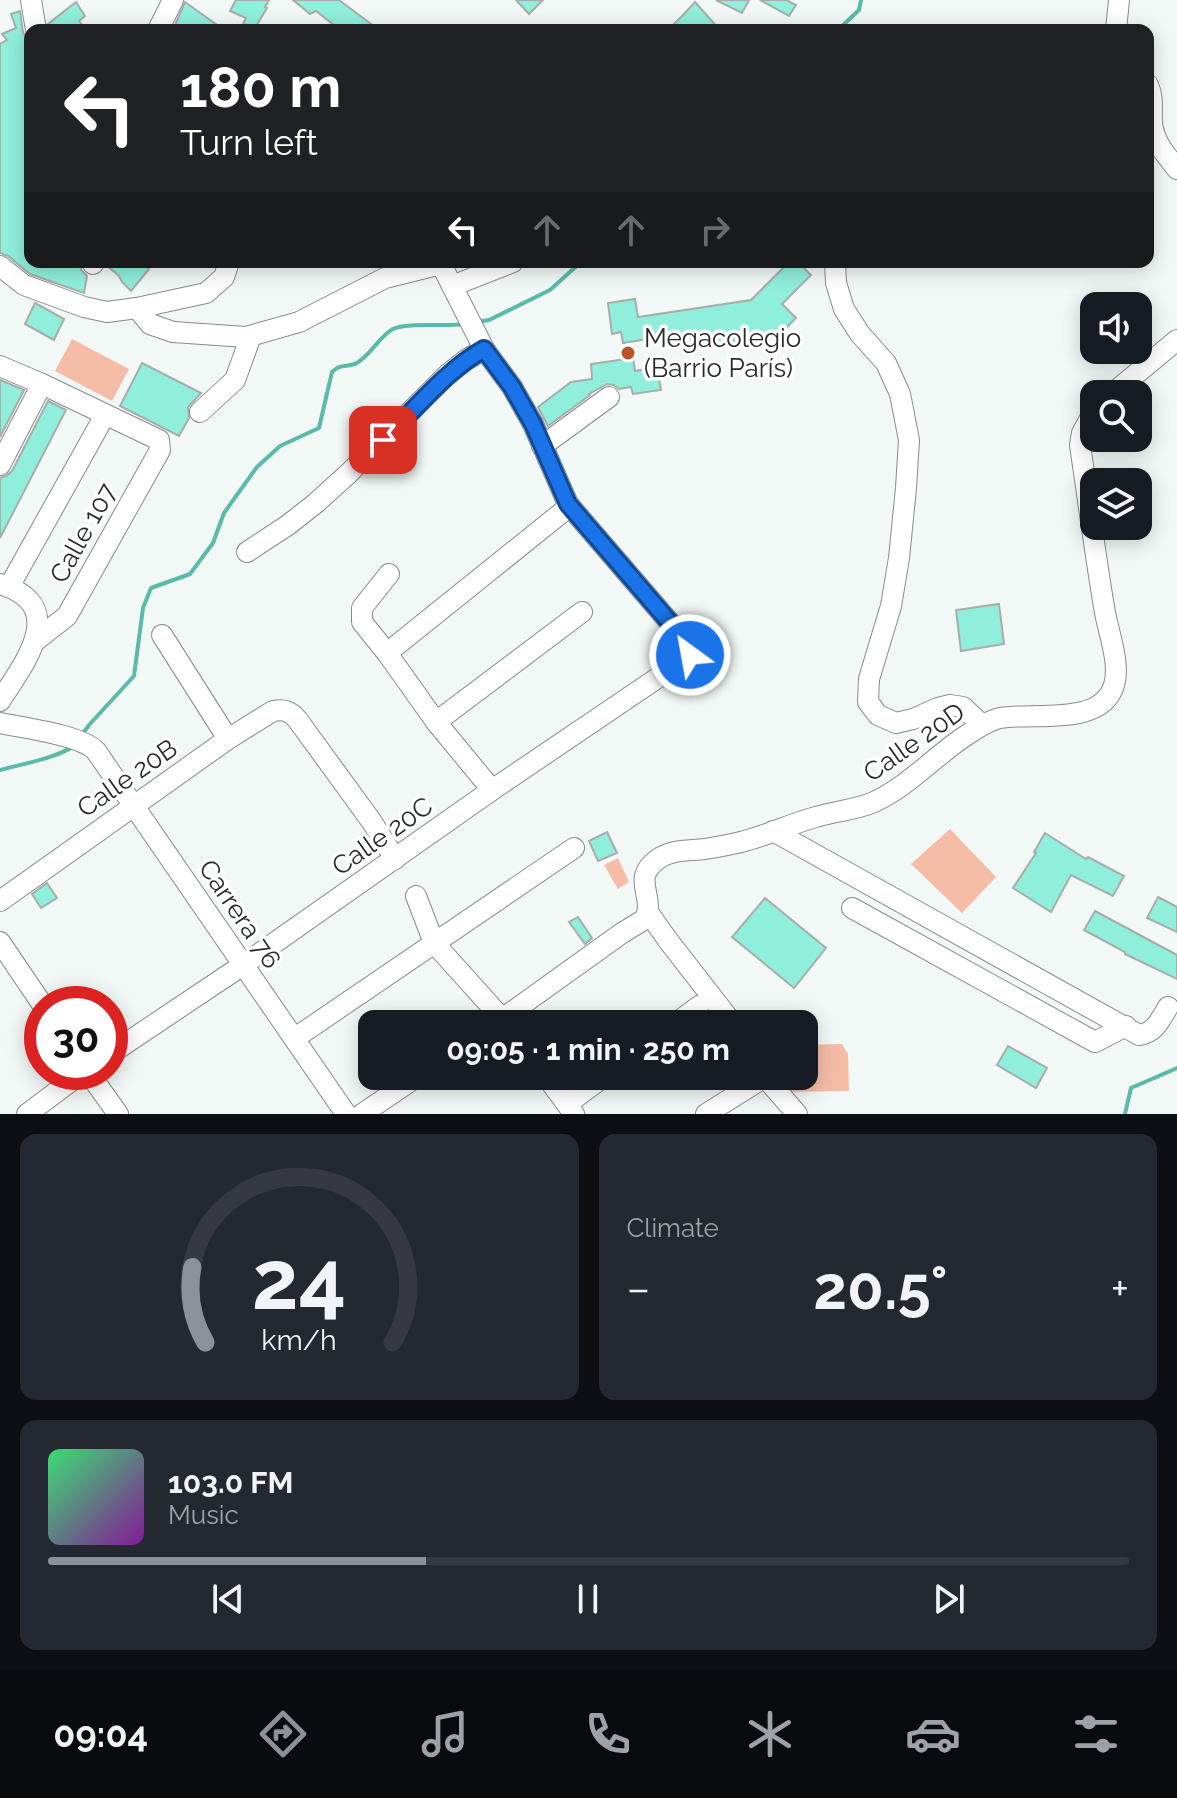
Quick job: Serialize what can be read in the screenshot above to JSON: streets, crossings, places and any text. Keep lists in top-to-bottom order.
{
  "streets": {
    "street": [
      "Calle 107",
      "Calle 20D",
      "Calle 20B",
      "Calle 20C",
      "Carrera 76"
    ]
  },
  "crossings": [
    ["Calle 20B", "Calle 20C"],
    ["Calle 20B", "Carrera 76"],
    ["Calle 20C", "Carrera 76"]
  ],
  "places": ["Megacolegio (Barrio París)"],
  "page": {
    "turn": ["180 m", "Turn left"],
    "limit": "30",
    "trip": "09:05 · 1 min · 250 m",
    "tile": "Climate",
    "heat": ["−", "20.5°", "+"],
    "song": ["103.0 FM", "Music"],
    "tabs": "09:04",
    "gauge": ["24", "km/h"]
  }
}
